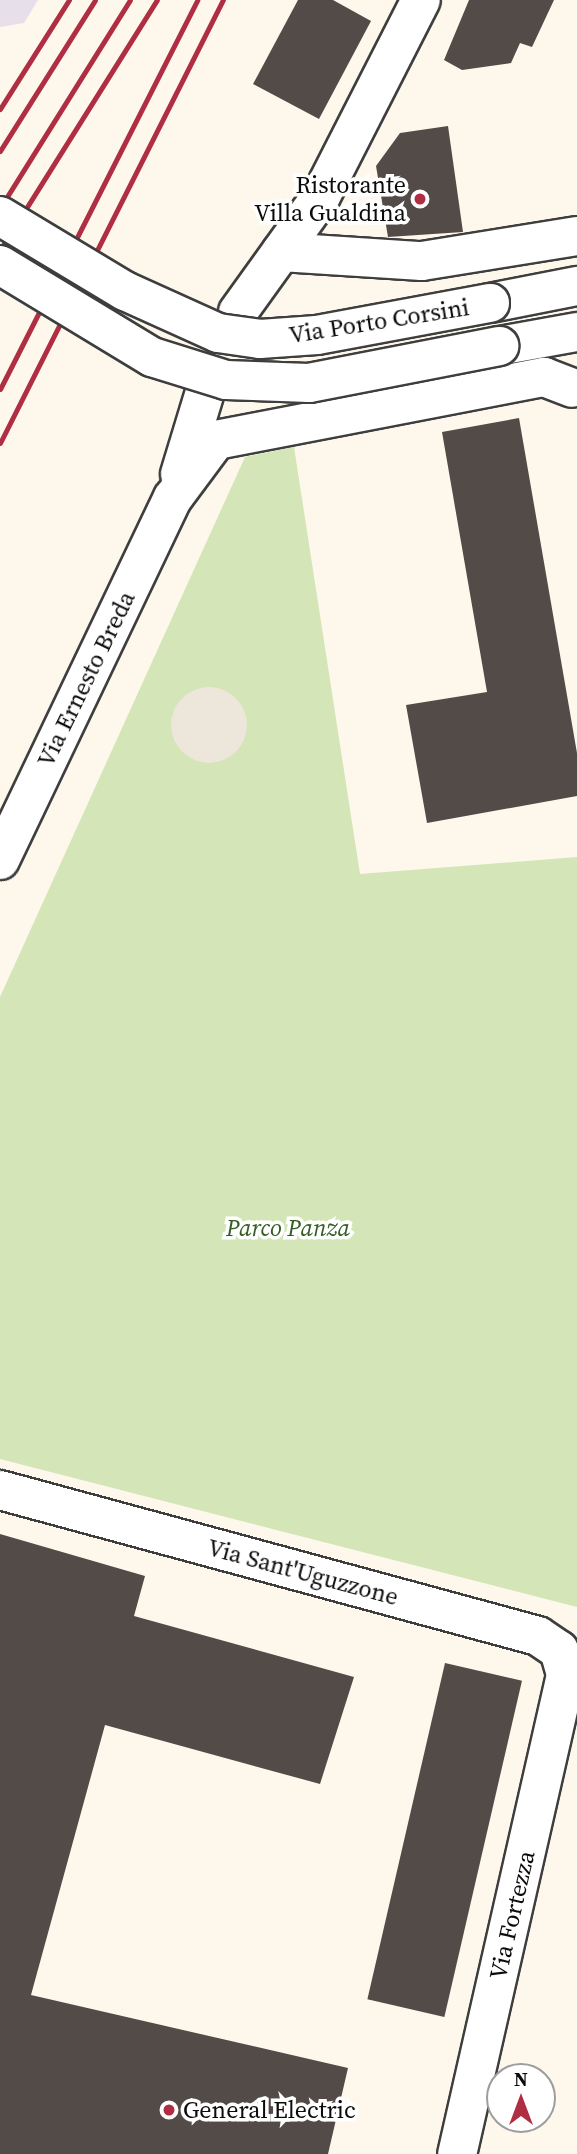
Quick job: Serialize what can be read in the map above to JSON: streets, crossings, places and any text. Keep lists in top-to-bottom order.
{
  "streets": {
    "street": [
      "Via Porto Corsini",
      "Via Ernesto Breda",
      "Via Sant'Uguzzone",
      "Via Fortezza"
    ]
  },
  "crossings": [
    ["Via Sant'Uguzzone", "Via Fortezza"]
  ],
  "parks": ["Parco Panza"],
  "places": ["Ristorante Villa Gualdina", "General Electric"],
  "north": "top"
}
